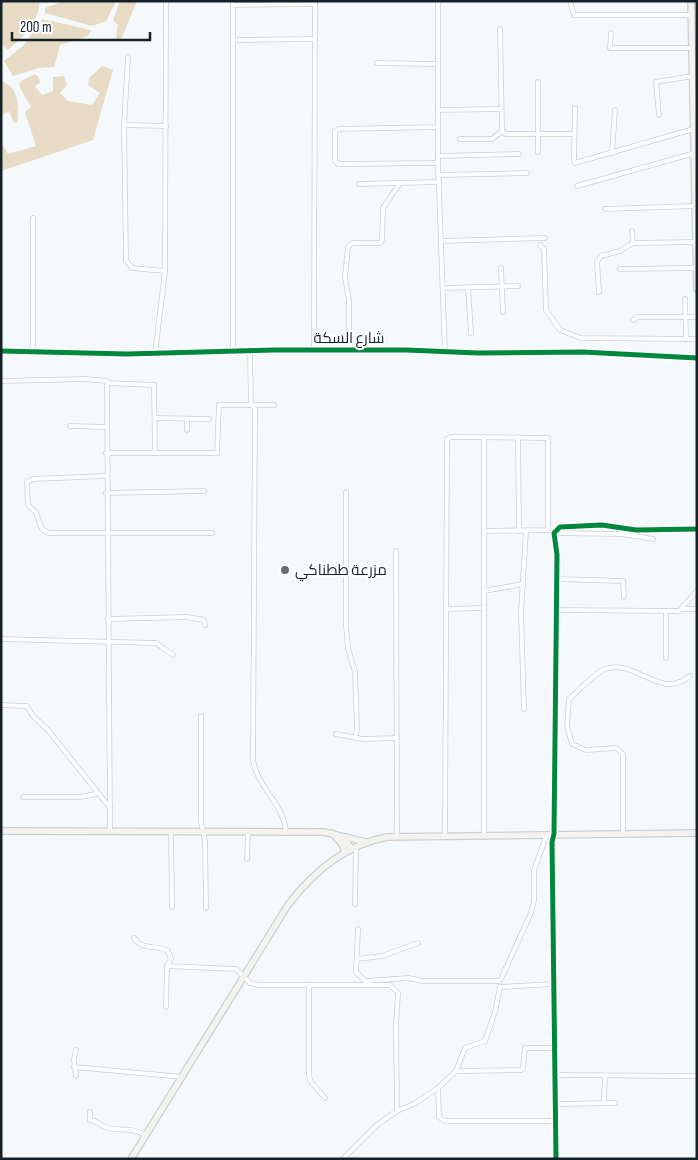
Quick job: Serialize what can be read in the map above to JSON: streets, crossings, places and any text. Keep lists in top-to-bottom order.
{
  "streets": {
    "street": ["شارع السكة"]
  },
  "places": ["مزرعة ططناكي"],
  "scale_bar": "200 m"
}
